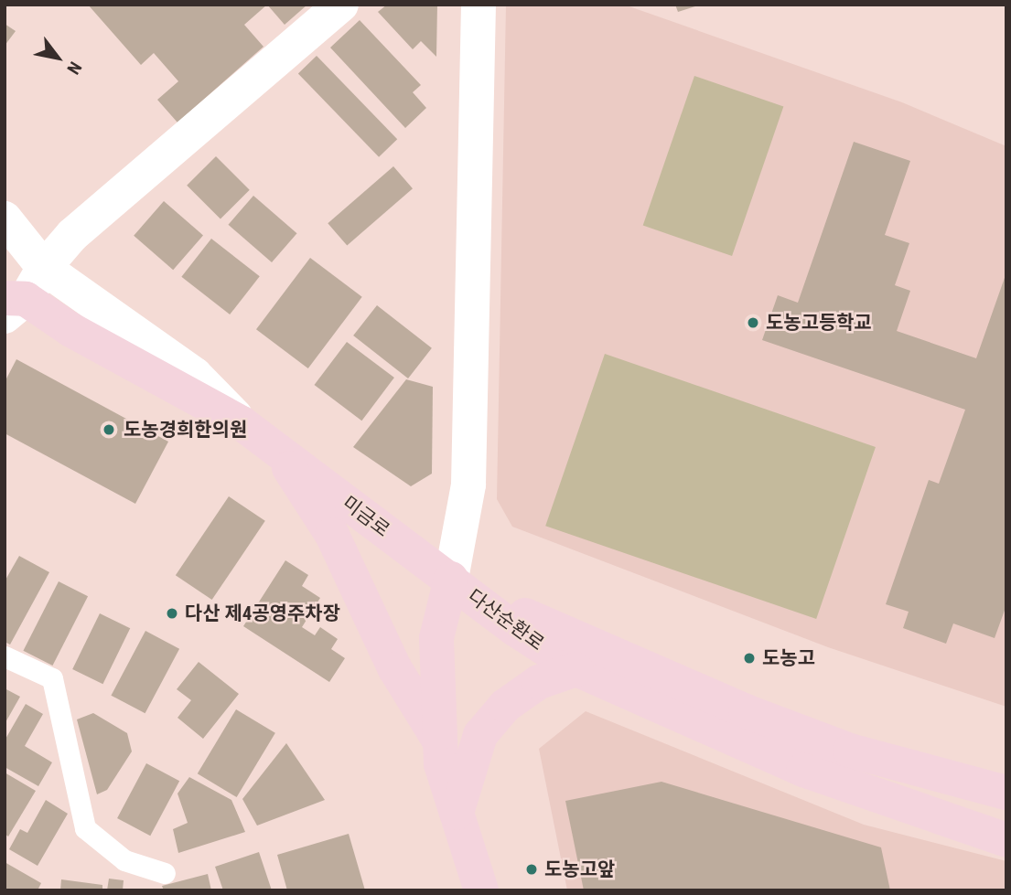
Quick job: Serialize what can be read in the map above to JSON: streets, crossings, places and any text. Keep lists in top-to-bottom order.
{
  "streets": {
    "street": ["미금로", "다산순환로"]
  },
  "crossings": [
    ["미금로", "다산순환로"]
  ],
  "places": [
    "도농고등학교",
    "도농경희한의원",
    "다산 제4공영주차장",
    "도농고",
    "도농고앞"
  ],
  "north": "bottom right"
}
